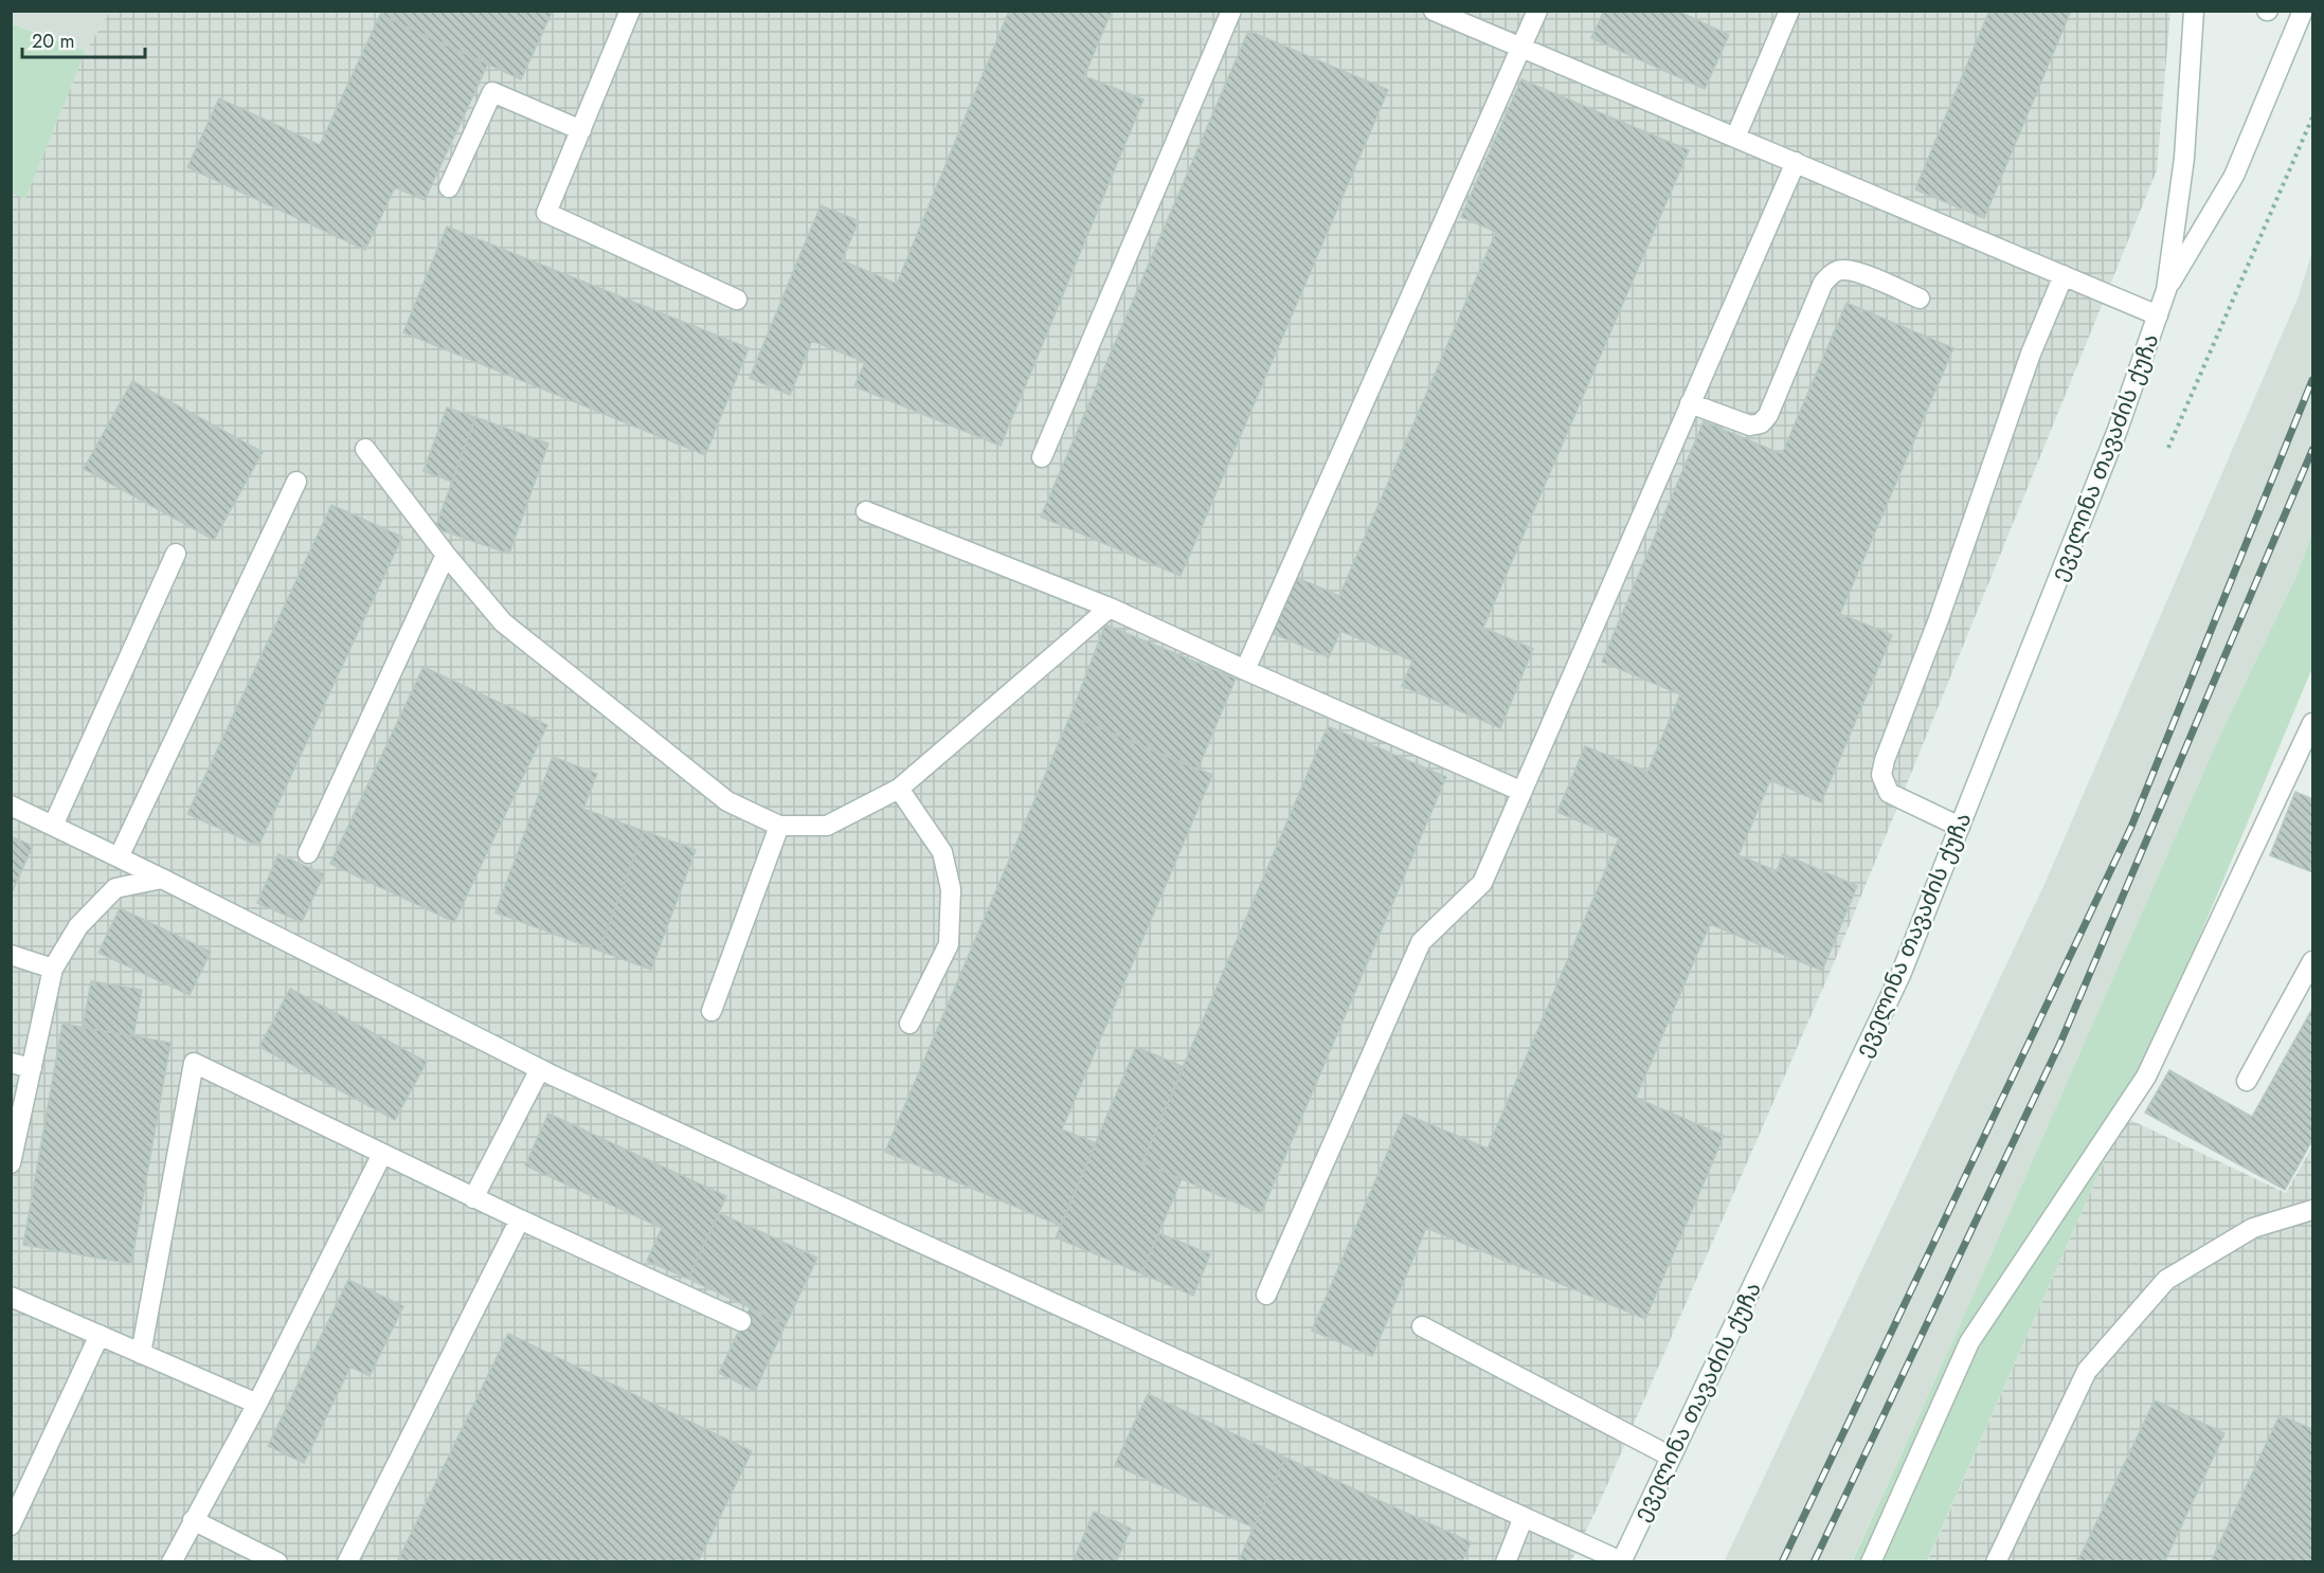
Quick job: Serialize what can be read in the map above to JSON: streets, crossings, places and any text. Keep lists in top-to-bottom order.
{
  "streets": {
    "main road": ["ეველინა თავაძის ქუჩა"]
  },
  "scale_bar": "20 m"
}
